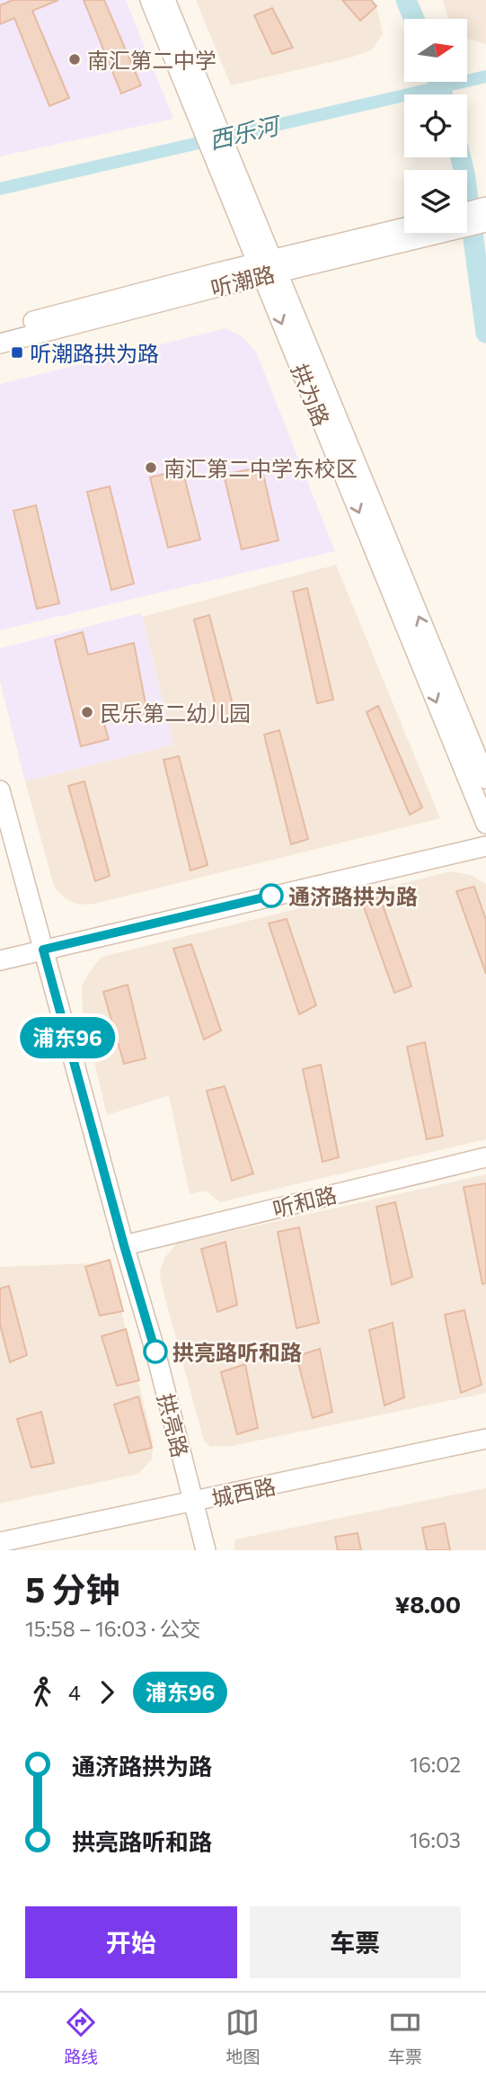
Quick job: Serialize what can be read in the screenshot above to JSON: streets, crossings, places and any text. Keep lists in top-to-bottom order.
{
  "streets": {
    "main road": [
      "听潮路",
      "拱为路",
      "听和路",
      "拱亮路",
      "城西路"
    ]
  },
  "crossings": [
    ["听潮路", "拱为路"],
    ["听和路", "拱亮路"],
    ["拱亮路", "城西路"]
  ],
  "water": ["西乐河"],
  "places": {
    "other": [
      "南汇第二中学",
      "南汇第二中学东校区",
      "民乐第二幼儿园",
      "通济路拱为路",
      "拱亮路听和路"
    ],
    "transit": ["听潮路拱为路"]
  },
  "lines": ["bus line 浦东96"],
  "north": "right",
  "page": {
    "on_map": "浦东96",
    "heading": ["5 分钟", "15:58 – 16:03 · 公交", "¥8.00"],
    "legs": ["4", "浦东96"],
    "list": [
      {
        "name": "通济路拱为路",
        "value": "16:02"
      },
      {
        "name": "拱亮路听和路",
        "value": "16:03"
      }
    ],
    "buttons": ["开始", "车票"],
    "tabs": ["路线", "地图", "车票"]
  }
}
